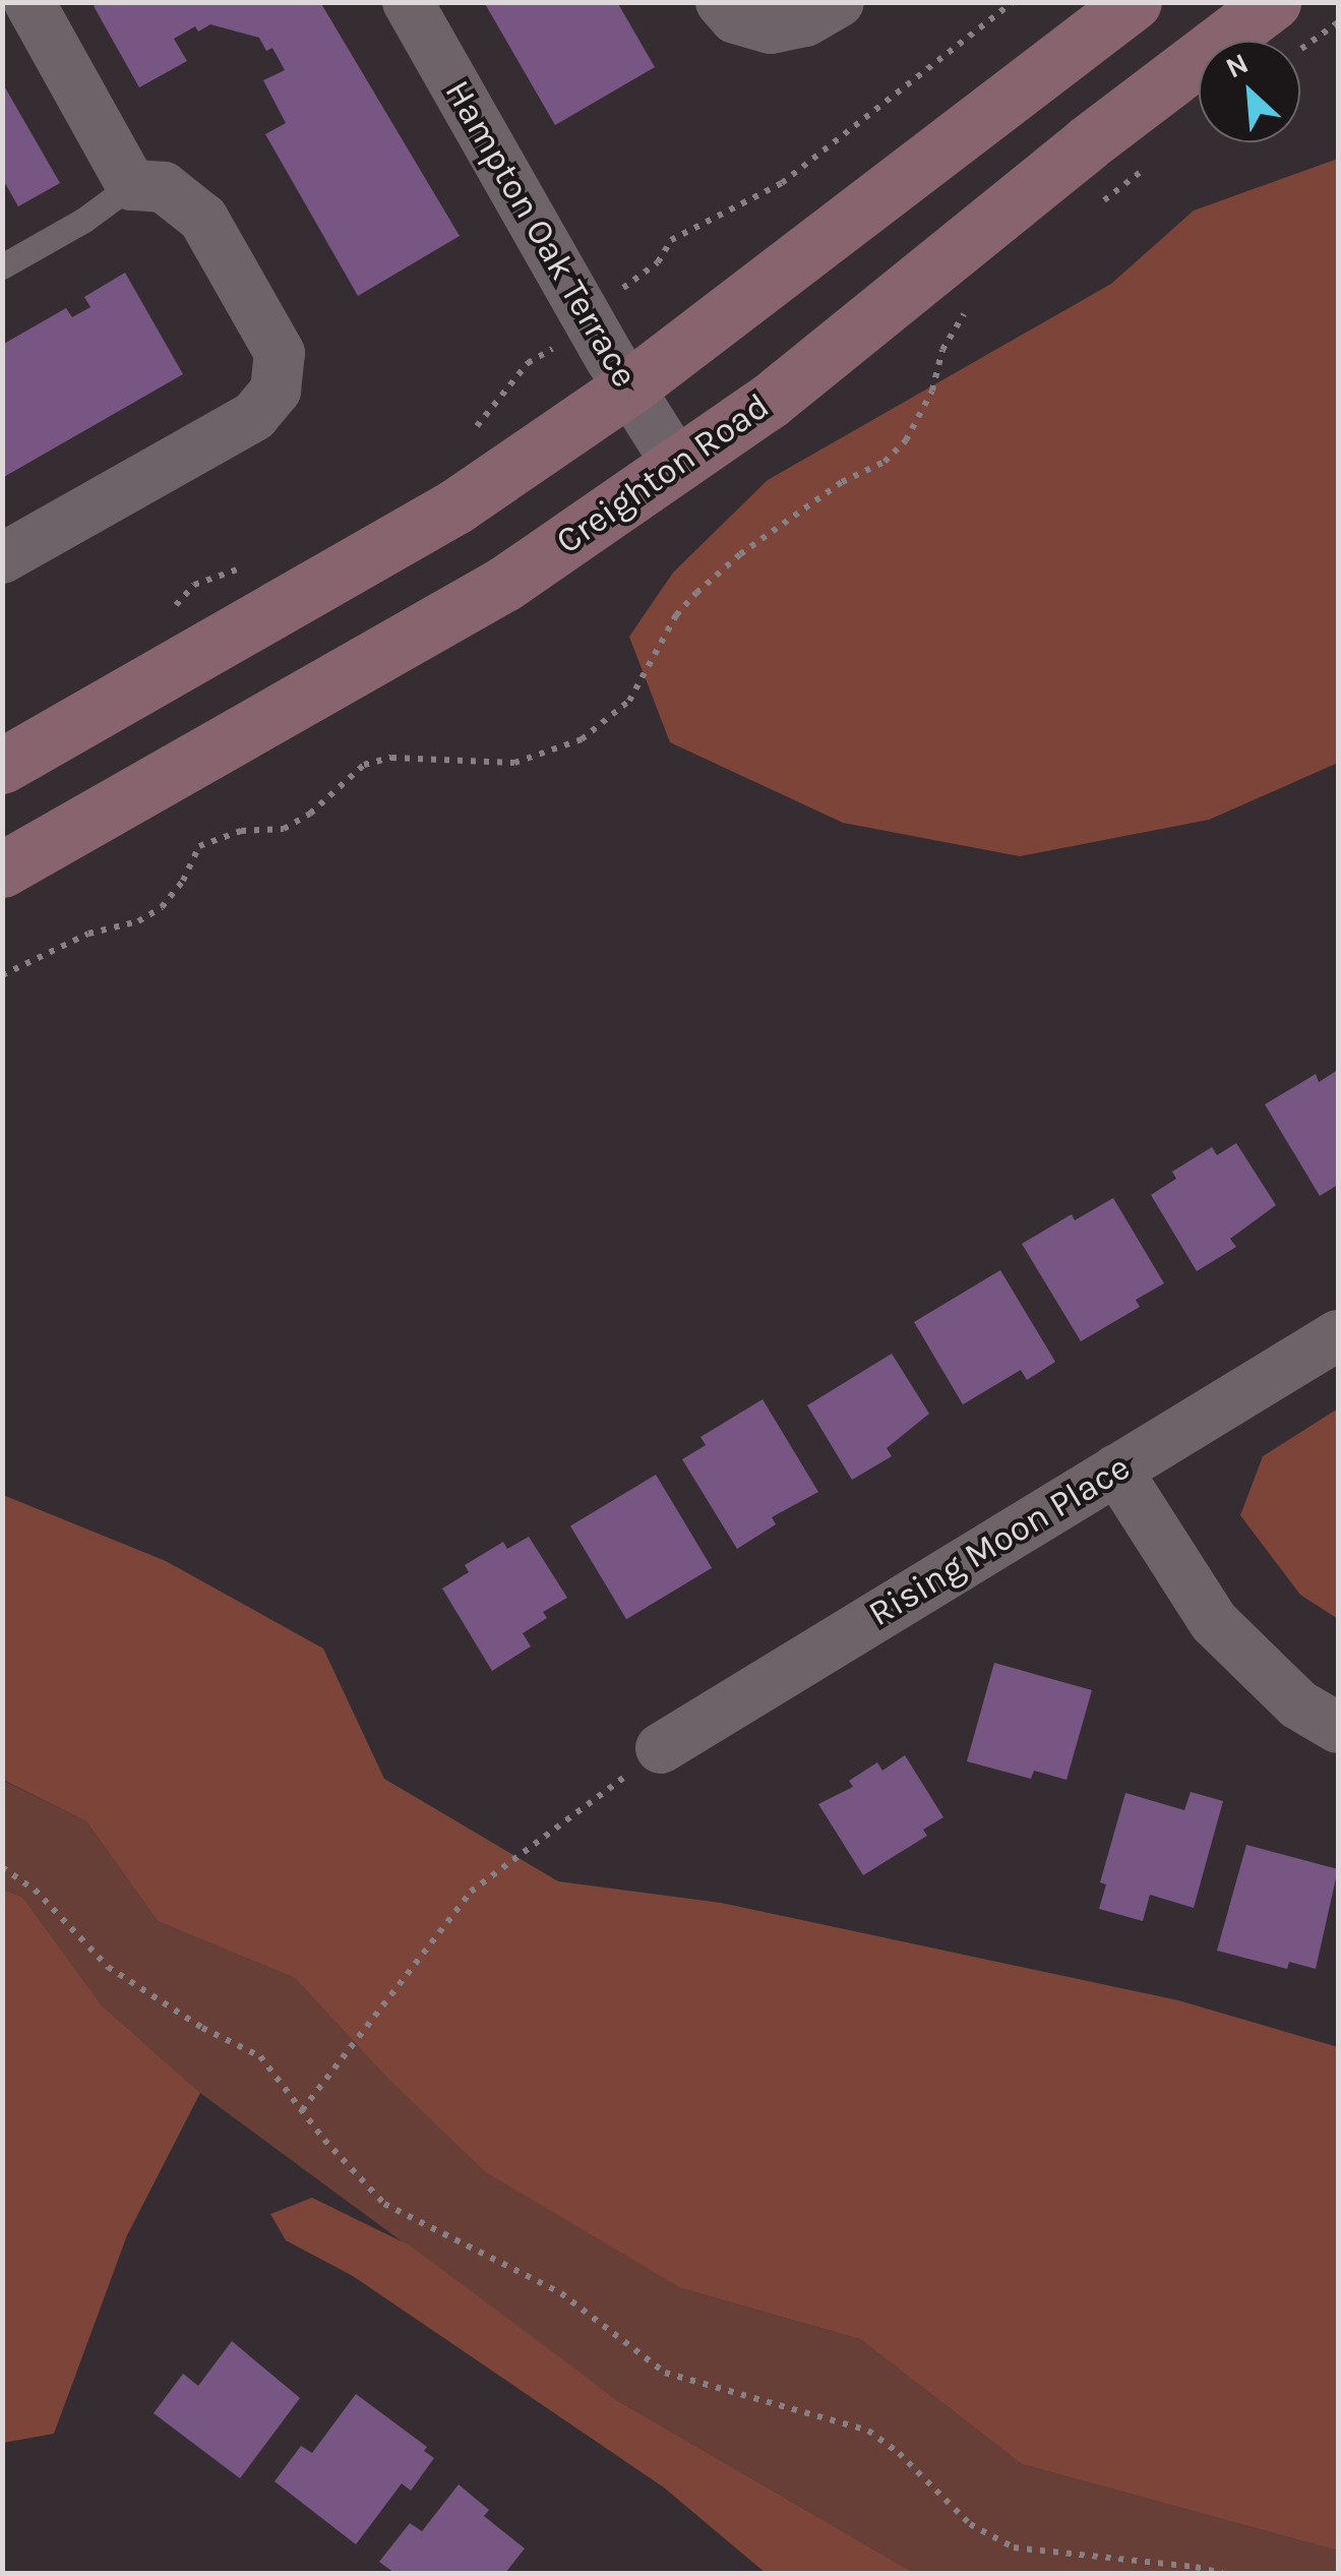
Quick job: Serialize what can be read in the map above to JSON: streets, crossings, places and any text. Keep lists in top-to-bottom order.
{
  "streets": {
    "street": ["Hampton Oak Terrace", "Creighton Road", "Rising Moon Place"]
  },
  "crossings": [
    ["Hampton Oak Terrace", "Creighton Road"]
  ],
  "north": "top left"
}
